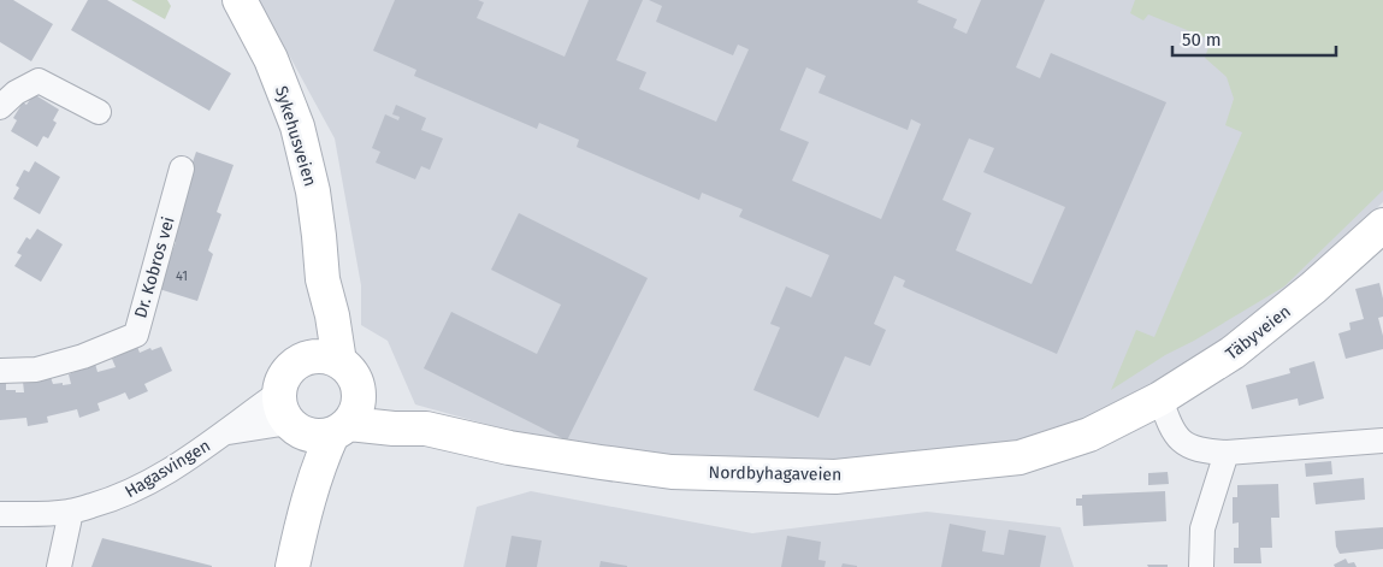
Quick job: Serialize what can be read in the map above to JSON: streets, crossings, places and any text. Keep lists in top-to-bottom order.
{
  "streets": {
    "street": [
      "Sykehusveien",
      "Dr. Kobros vei",
      "Täbyveien",
      "Hagasvingen",
      "Nordbyhagaveien"
    ]
  },
  "crossings": [
    ["Sykehusveien", "Hagasvingen"],
    ["Sykehusveien", "Nordbyhagaveien"],
    ["Täbyveien", "Nordbyhagaveien"],
    ["Hagasvingen", "Nordbyhagaveien"]
  ],
  "house_numbers": ["41"],
  "scale_bar": "50 m"
}
